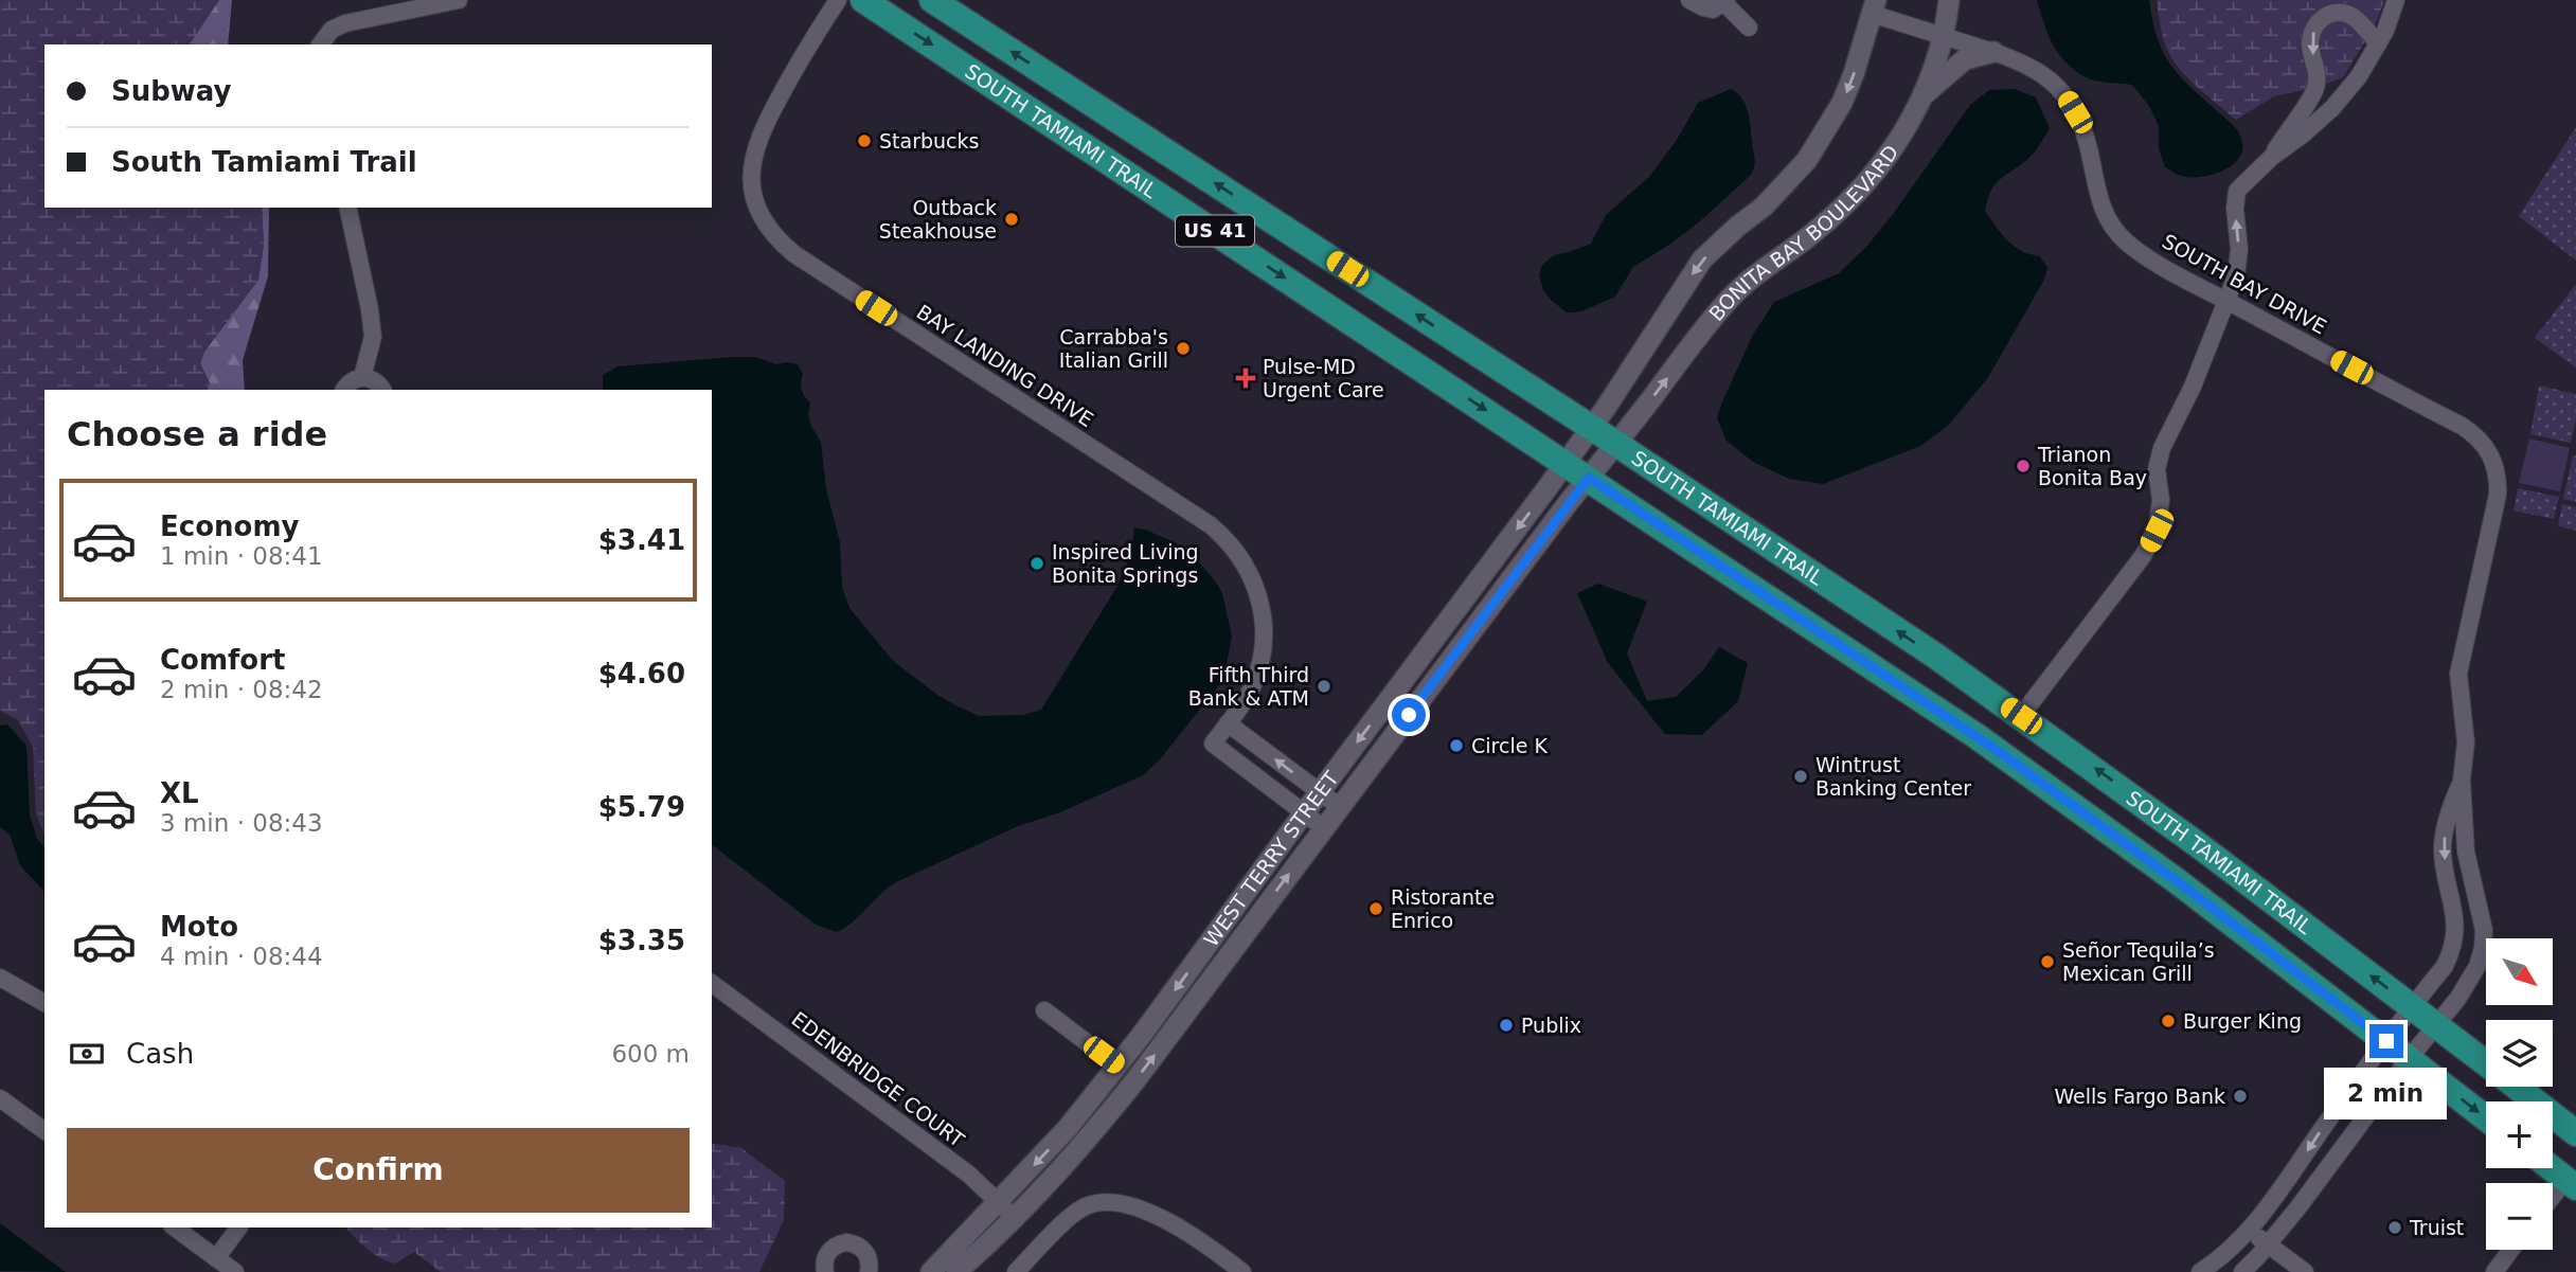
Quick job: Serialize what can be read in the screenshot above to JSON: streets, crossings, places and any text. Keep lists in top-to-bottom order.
{
  "streets": {
    "main road": ["SOUTH TAMIAMI TRAIL", "US 41"],
    "street": [
      "BONITA BAY BOULEVARD",
      "SOUTH BAY DRIVE",
      "BAY LANDING DRIVE",
      "WEST TERRY STREET",
      "EDENBRIDGE COURT"
    ]
  },
  "crossings": [
    ["SOUTH TAMIAMI TRAIL", "BONITA BAY BOULEVARD"],
    ["SOUTH TAMIAMI TRAIL", "SOUTH BAY DRIVE"],
    ["SOUTH TAMIAMI TRAIL", "WEST TERRY STREET"],
    ["BONITA BAY BOULEVARD", "SOUTH BAY DRIVE"],
    ["BONITA BAY BOULEVARD", "WEST TERRY STREET"],
    ["BAY LANDING DRIVE", "WEST TERRY STREET"],
    ["WEST TERRY STREET", "EDENBRIDGE COURT"]
  ],
  "places": {
    "other": [
      "Starbucks",
      "Outback Steakhouse",
      "Carrabba's Italian Grill",
      "Trianon Bonita Bay",
      "Inspired Living Bonita Springs",
      "Fifth Third Bank & ATM",
      "Circle K",
      "Wintrust Banking Center",
      "Ristorante Enrico",
      "Señor Tequila’s Mexican Grill",
      "Burger King",
      "Publix",
      "Wells Fargo Bank",
      "Truist"
    ],
    "health": ["Pulse-MD Urgent Care"]
  },
  "north": "bottom right",
  "page": {
    "banner": ["Subway", "South Tamiami Trail"],
    "heading": "Choose a ride",
    "list": [
      {
        "name": "Economy",
        "note": "1 min · 08:41",
        "value": "$3.41"
      },
      {
        "name": "Comfort",
        "note": "2 min · 08:42",
        "value": "$4.60"
      },
      {
        "name": "XL",
        "note": "3 min · 08:43",
        "value": "$5.79"
      },
      {
        "name": "Moto",
        "note": "4 min · 08:44",
        "value": "$3.35"
      }
    ],
    "map_buttons": ["+", "−"],
    "pay": ["Cash", "600 m"],
    "bubble": "2 min",
    "buttons": "Confirm"
  }
}
